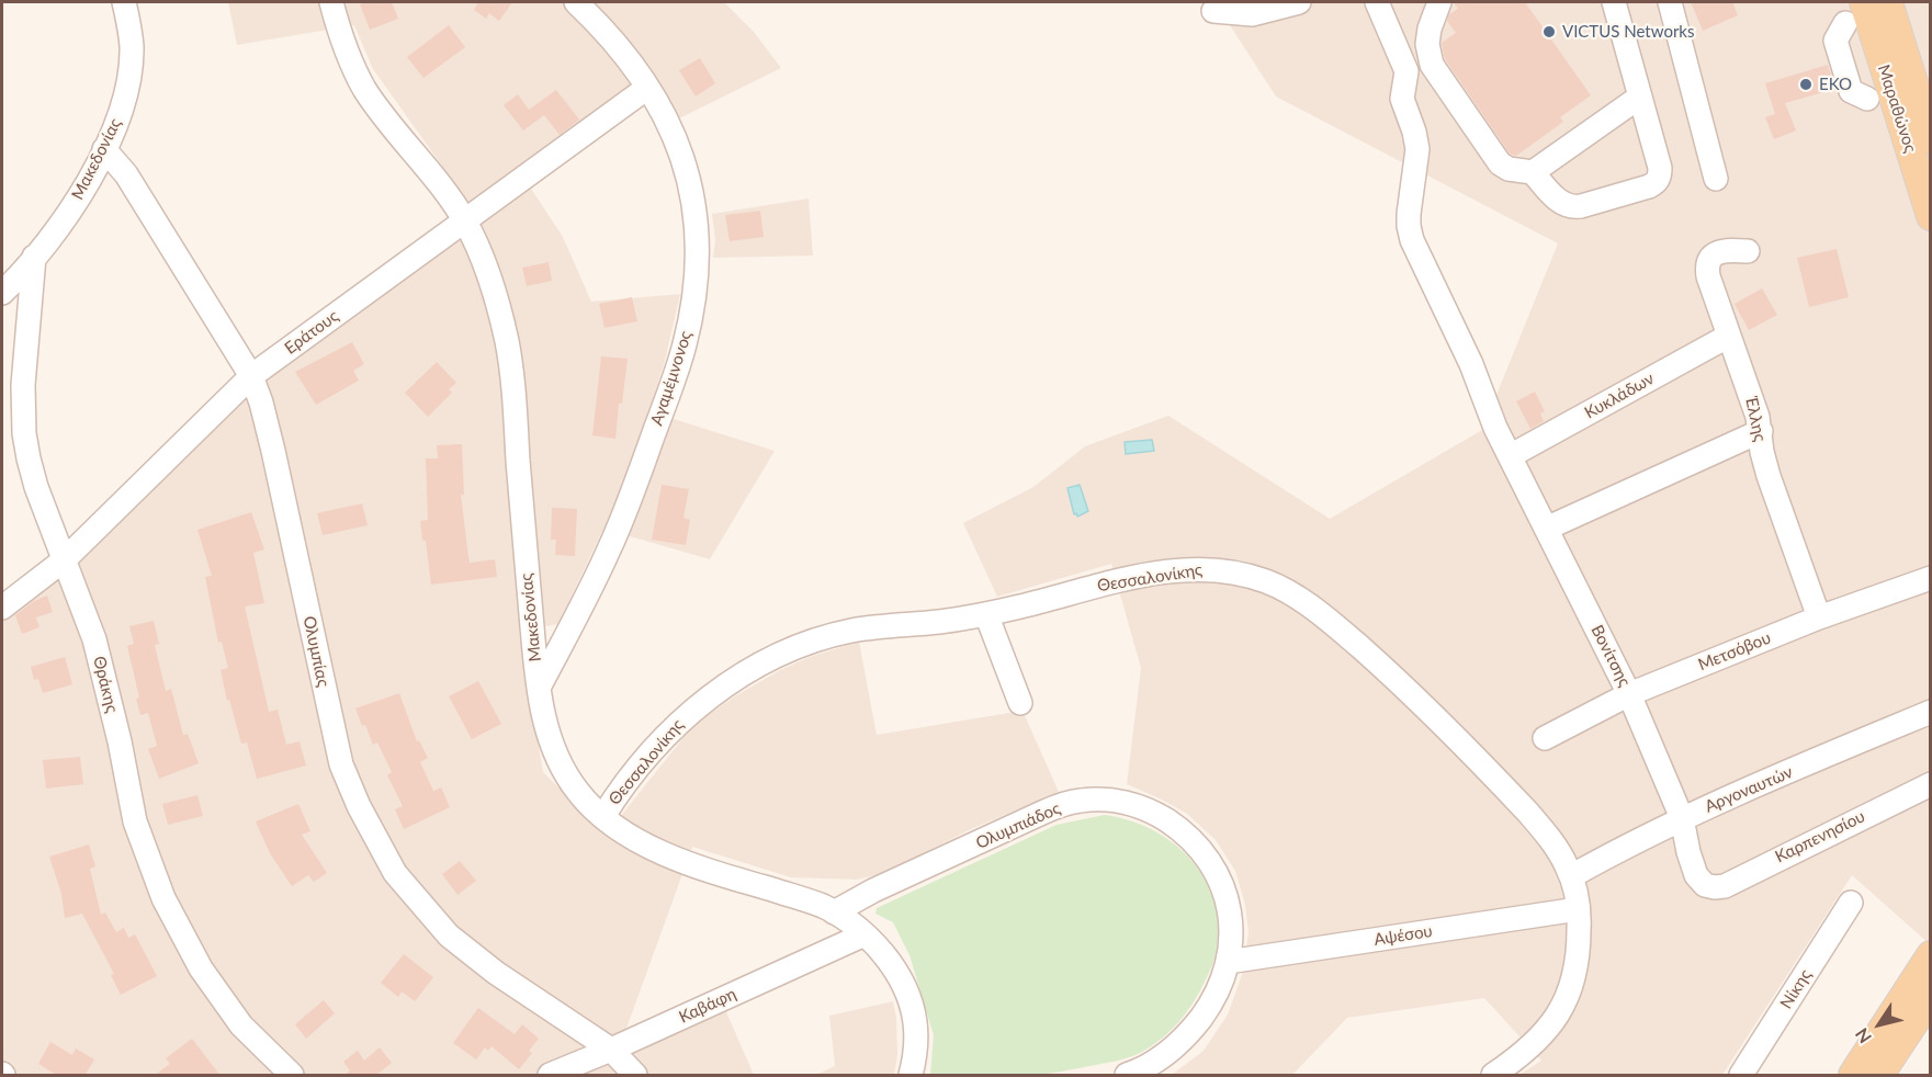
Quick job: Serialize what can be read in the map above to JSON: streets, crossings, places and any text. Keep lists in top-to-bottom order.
{
  "streets": {
    "main road": ["Μαραθώνος"],
    "street": [
      "Μακεδονίας",
      "Εράτους",
      "Αγαμέμνονος",
      "Κυκλάδων",
      "Έλλης",
      "Θεσσαλονίκης",
      "Ολυμπίας",
      "Μετσόβου",
      "Βονίτσης",
      "Θράκης",
      "Αργοναυτών",
      "Ολυμπιάδος",
      "Καρπενησίου",
      "Αψέσου",
      "Νίκης",
      "Καβάφη"
    ]
  },
  "crossings": [
    ["Μακεδονίας", "Εράτους"],
    ["Μακεδονίας", "Αγαμέμνονος"],
    ["Μακεδονίας", "Θεσσαλονίκης"],
    ["Μακεδονίας", "Ολυμπίας"],
    ["Μακεδονίας", "Θράκης"],
    ["Μακεδονίας", "Ολυμπιάδος"],
    ["Μακεδονίας", "Καβάφη"],
    ["Εράτους", "Αγαμέμνονος"],
    ["Εράτους", "Ολυμπίας"],
    ["Εράτους", "Θράκης"],
    ["Κυκλάδων", "Έλλης"],
    ["Κυκλάδων", "Βονίτσης"],
    ["Έλλης", "Μετσόβου"],
    ["Θεσσαλονίκης", "Αργοναυτών"],
    ["Θεσσαλονίκης", "Αψέσου"],
    ["Ολυμπίας", "Καβάφη"],
    ["Μετσόβου", "Βονίτσης"],
    ["Βονίτσης", "Αργοναυτών"],
    ["Βονίτσης", "Καρπενησίου"],
    ["Ολυμπιάδος", "Αψέσου"]
  ],
  "places": ["VICTUS Networks", "EKO"],
  "north": "bottom left"
}
